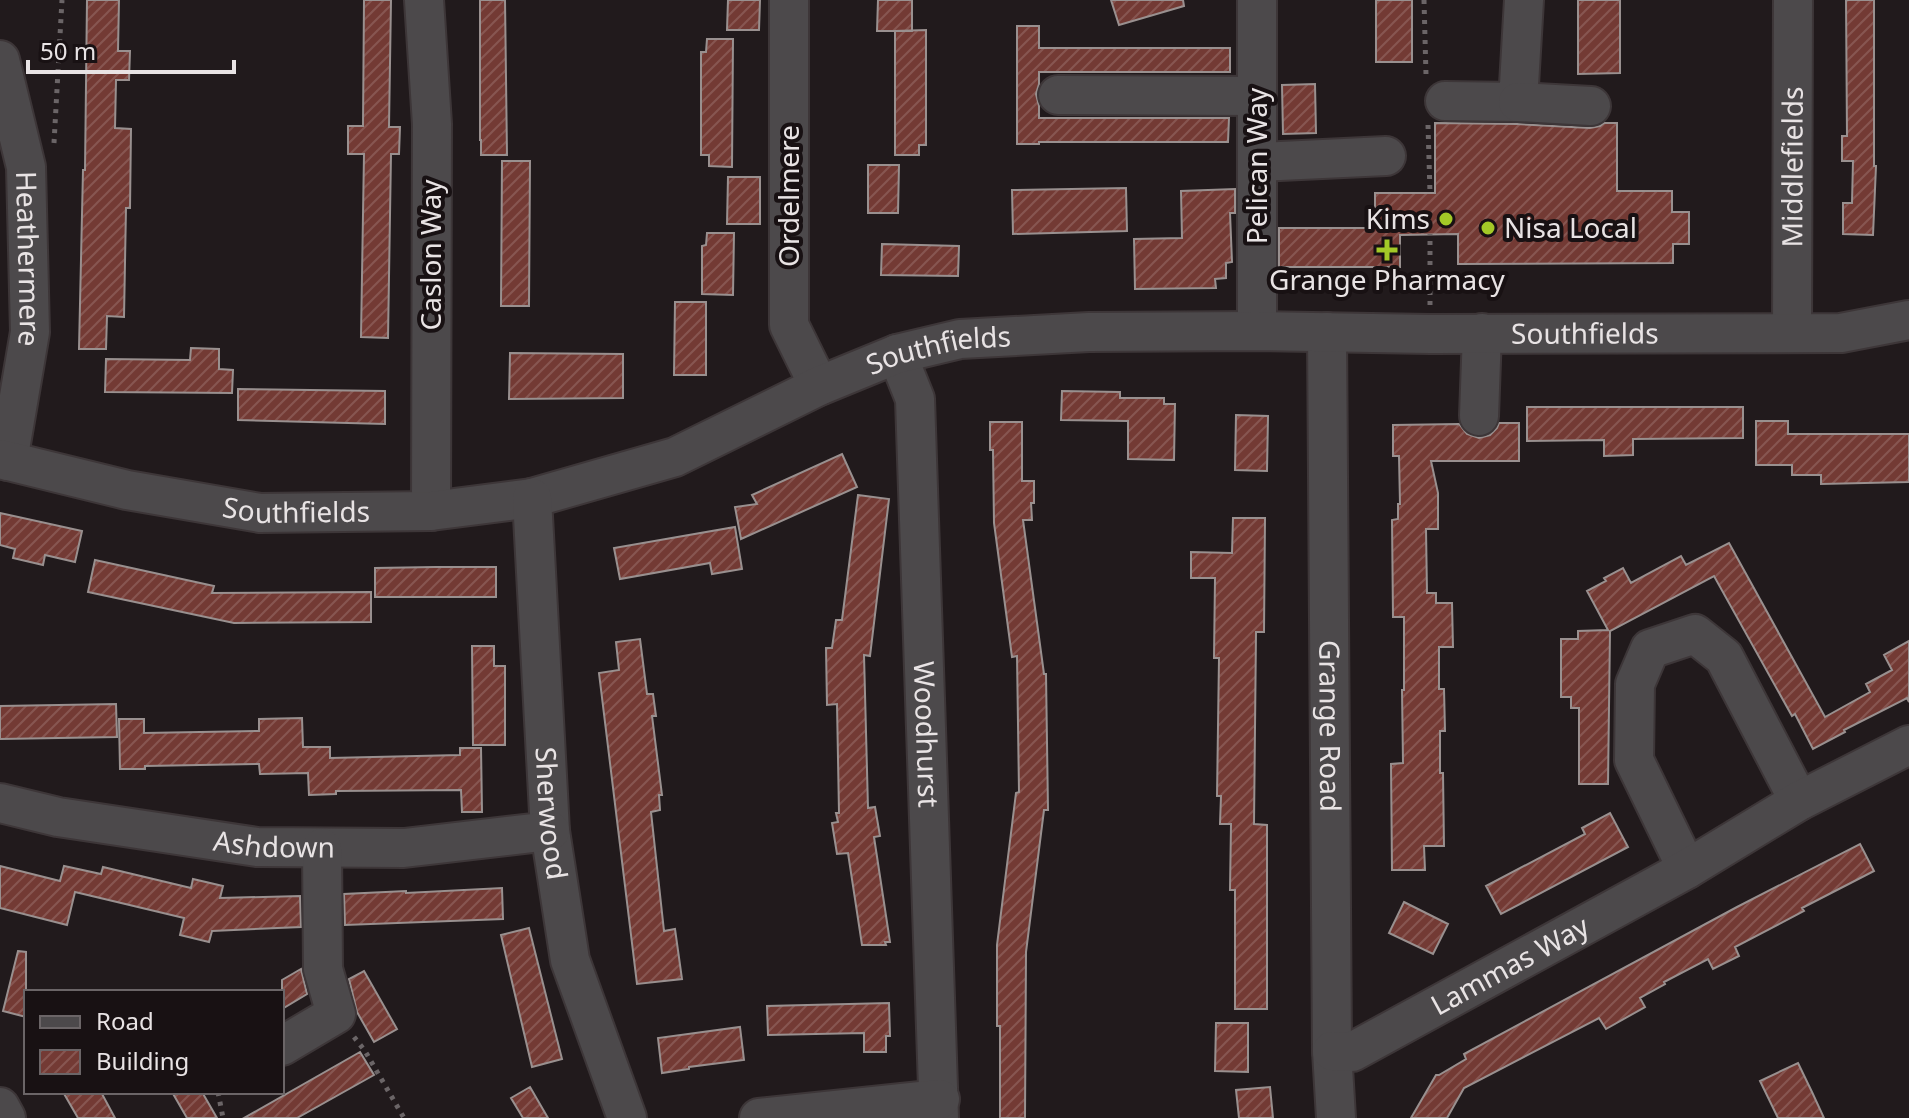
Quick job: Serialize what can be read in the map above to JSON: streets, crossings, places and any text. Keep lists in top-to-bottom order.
{
  "streets": {
    "street": [
      "Pelican Way",
      "Middlefields",
      "Ordelmere",
      "Caslon Way",
      "Heathermere",
      "Southfields",
      "Grange Road",
      "Woodhurst",
      "Sherwood",
      "Ashdown",
      "Lammas Way"
    ]
  },
  "crossings": [
    ["Pelican Way", "Southfields"],
    ["Middlefields", "Southfields"],
    ["Ordelmere", "Southfields"],
    ["Caslon Way", "Southfields"],
    ["Heathermere", "Southfields"],
    ["Southfields", "Grange Road"],
    ["Southfields", "Woodhurst"],
    ["Southfields", "Sherwood"],
    ["Grange Road", "Lammas Way"],
    ["Sherwood", "Ashdown"]
  ],
  "places": {
    "other": ["Kims", "Nisa Local"],
    "health": ["Grange Pharmacy"]
  },
  "legend": ["Road", "Building"],
  "scale_bar": "50 m"
}
